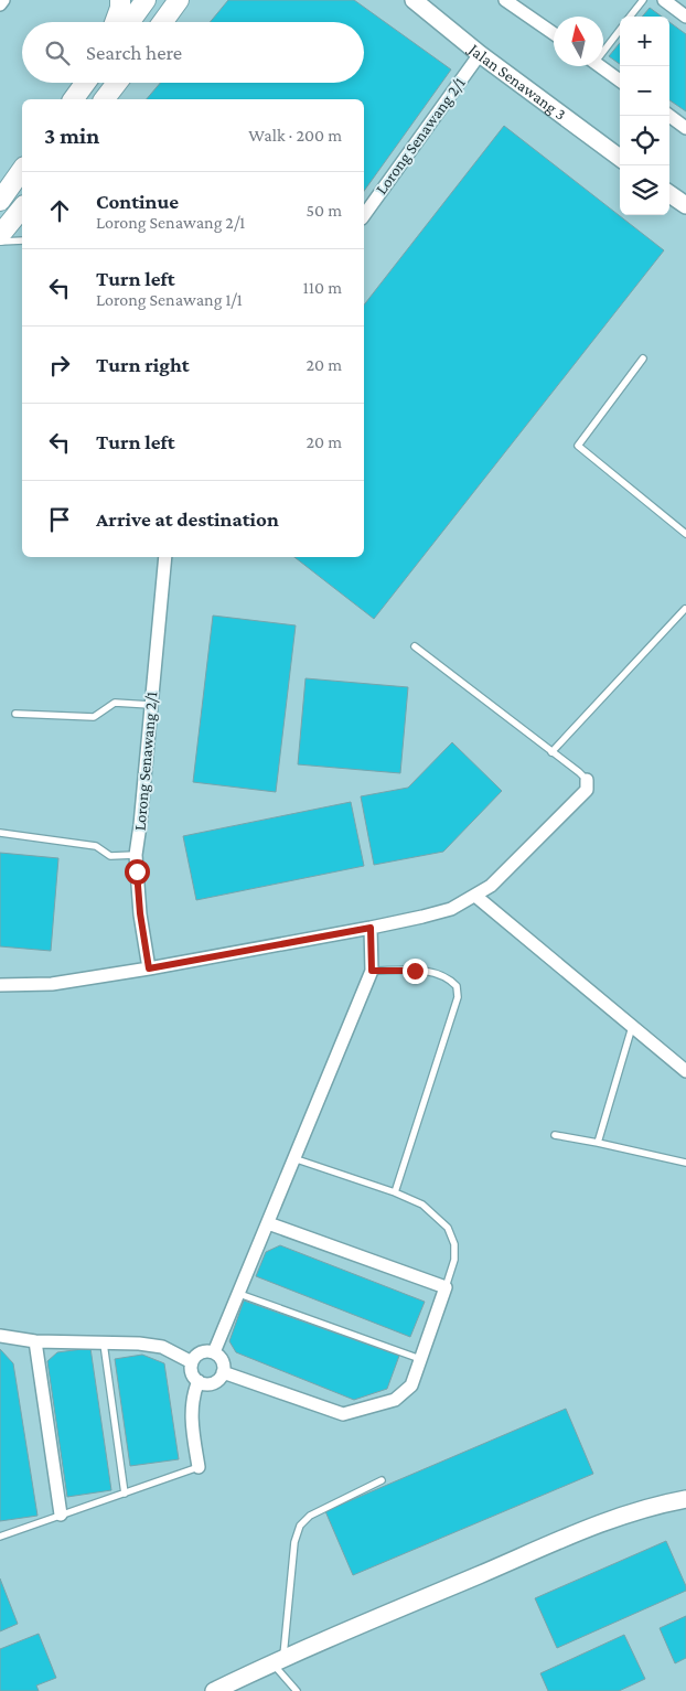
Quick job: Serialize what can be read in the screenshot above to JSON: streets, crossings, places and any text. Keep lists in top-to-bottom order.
{
  "streets": {
    "street": ["Jalan Senawang 3", "Lorong Senawang 2/1"]
  },
  "crossings": [
    ["Jalan Senawang 3", "Lorong Senawang 2/1"]
  ],
  "north": "top",
  "page": {
    "map_buttons": ["+", "−"],
    "search": "Search here",
    "heading": ["3 min", "Walk · 200 m"],
    "list": [
      ["Continue", "Lorong Senawang 2/1", "50 m"],
      ["Turn left", "Lorong Senawang 1/1", "110 m"],
      ["Turn right", "20 m"],
      ["Turn left", "20 m"],
      "Arrive at destination"
    ]
  }
}
